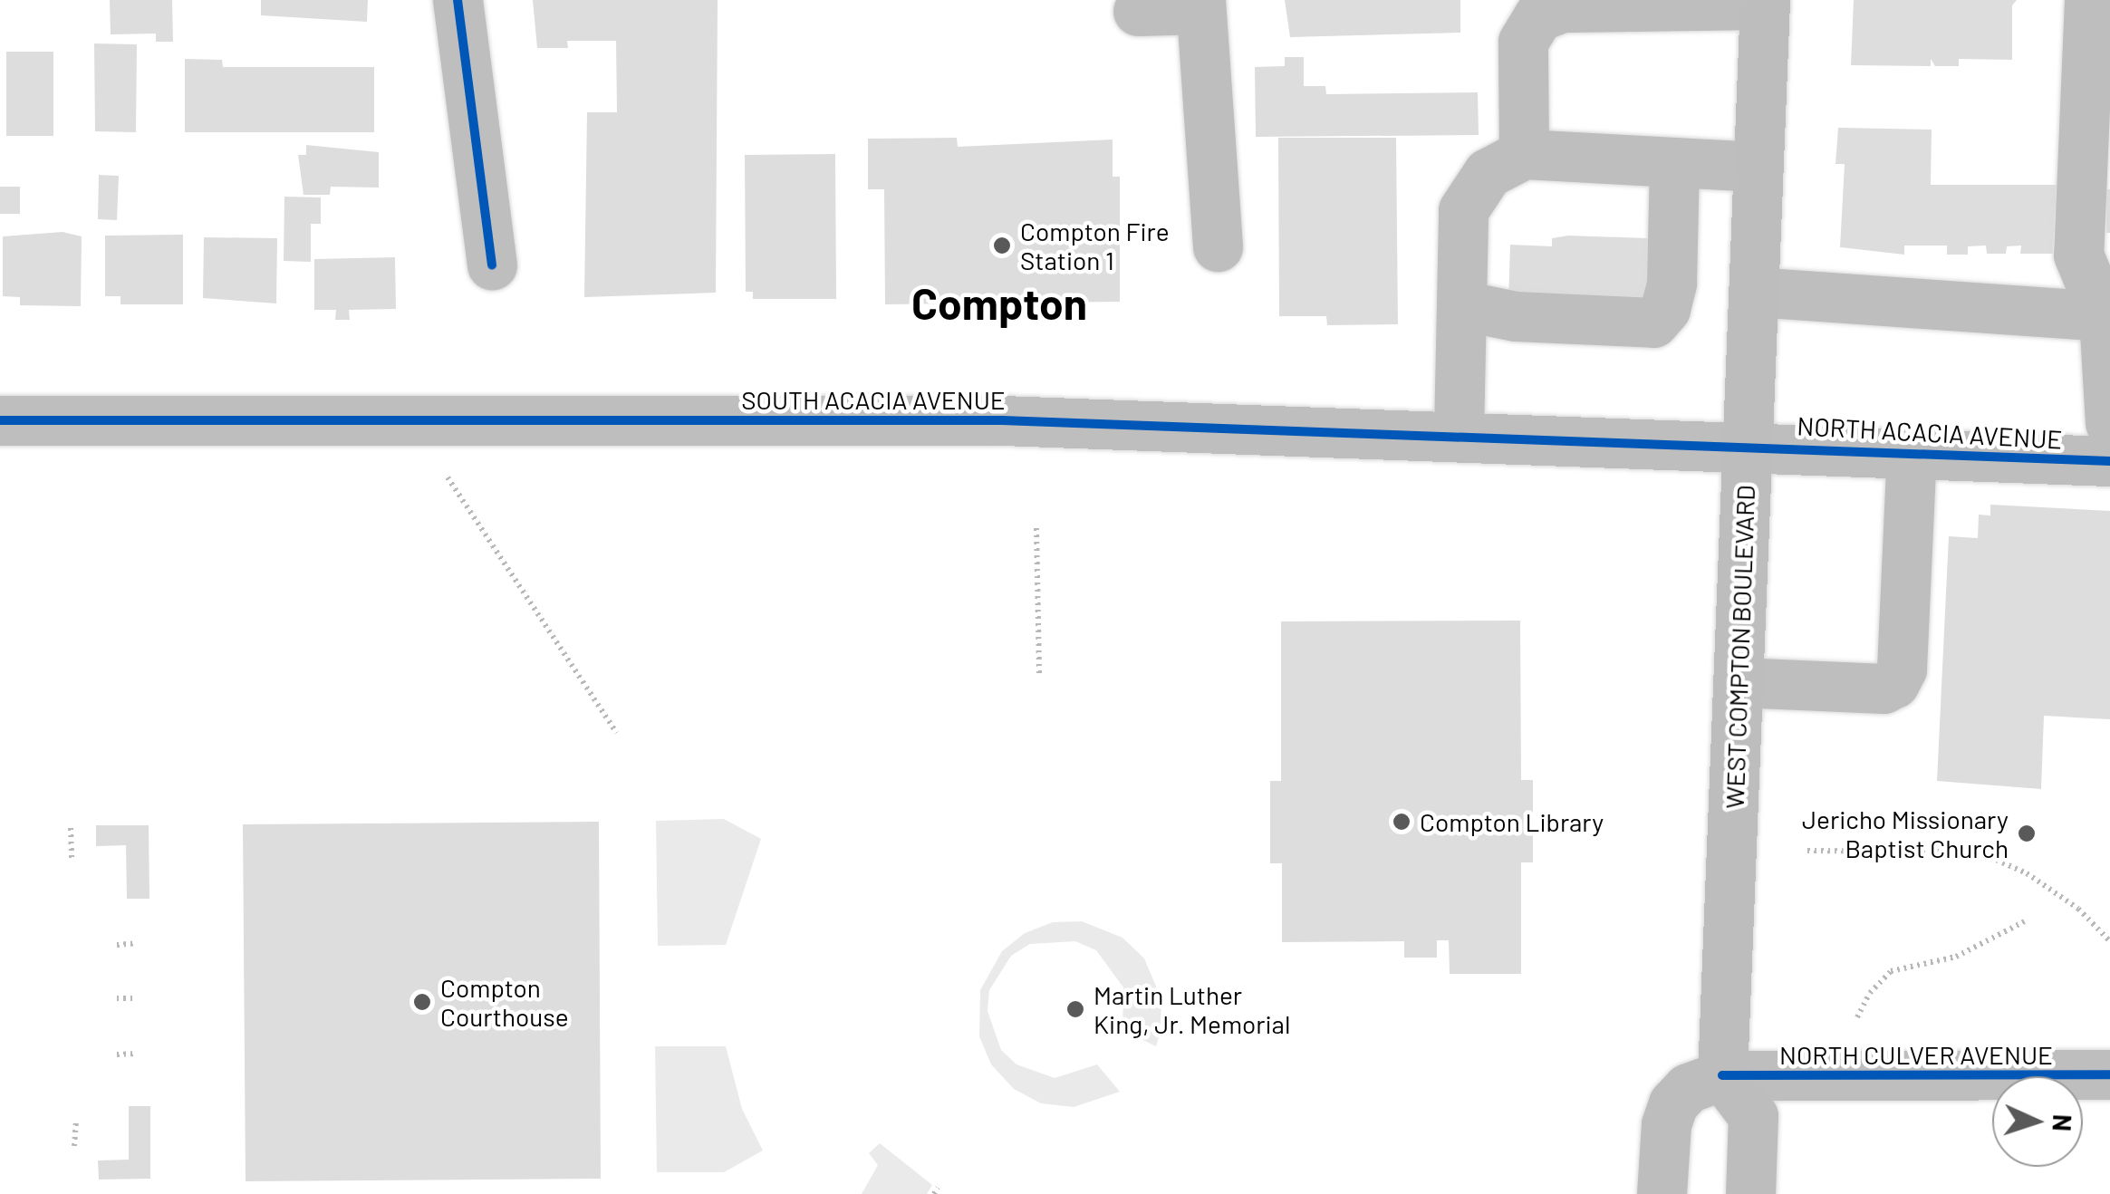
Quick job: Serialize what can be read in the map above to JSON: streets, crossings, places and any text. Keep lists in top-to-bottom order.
{
  "streets": {
    "main road": ["WEST COMPTON BOULEVARD"],
    "street": ["SOUTH ACACIA AVENUE", "NORTH ACACIA AVENUE", "NORTH CULVER AVENUE"]
  },
  "crossings": [
    ["SOUTH ACACIA AVENUE", "NORTH ACACIA AVENUE"],
    ["SOUTH ACACIA AVENUE", "WEST COMPTON BOULEVARD"],
    ["NORTH ACACIA AVENUE", "WEST COMPTON BOULEVARD"],
    ["WEST COMPTON BOULEVARD", "NORTH CULVER AVENUE"]
  ],
  "districts": ["Compton"],
  "places": [
    "Compton Fire Station 1",
    "Compton Library",
    "Jericho Missionary Baptist Church",
    "Compton Courthouse",
    "Martin Luther King, Jr. Memorial"
  ],
  "north": "right"
}
